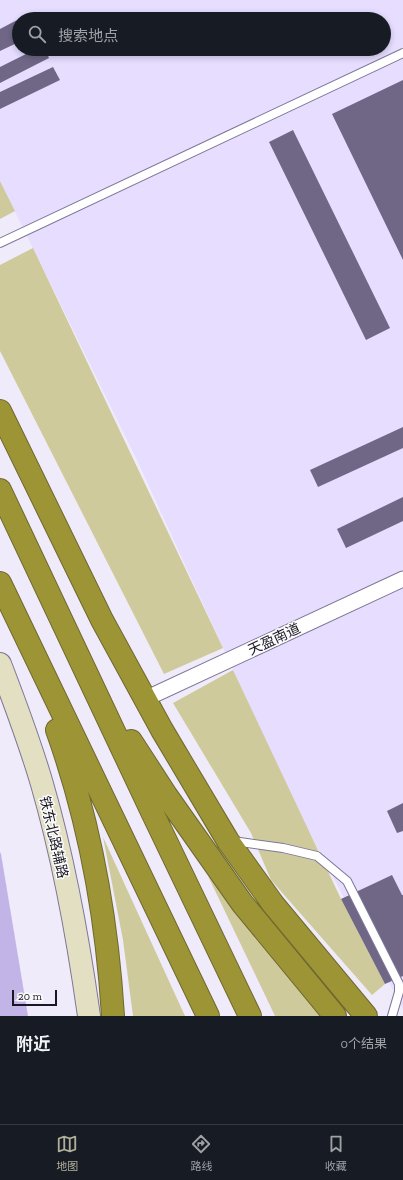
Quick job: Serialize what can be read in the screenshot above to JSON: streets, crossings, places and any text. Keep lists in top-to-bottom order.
{
  "streets": {
    "street": ["天盈南道", "铁东北路辅路"]
  },
  "scale_bar": "20 m",
  "page": {
    "search": "搜索地点",
    "scale": "20 m",
    "heading": ["附近", "0个结果"],
    "nav": ["地图", "路线", "收藏"]
  }
}
